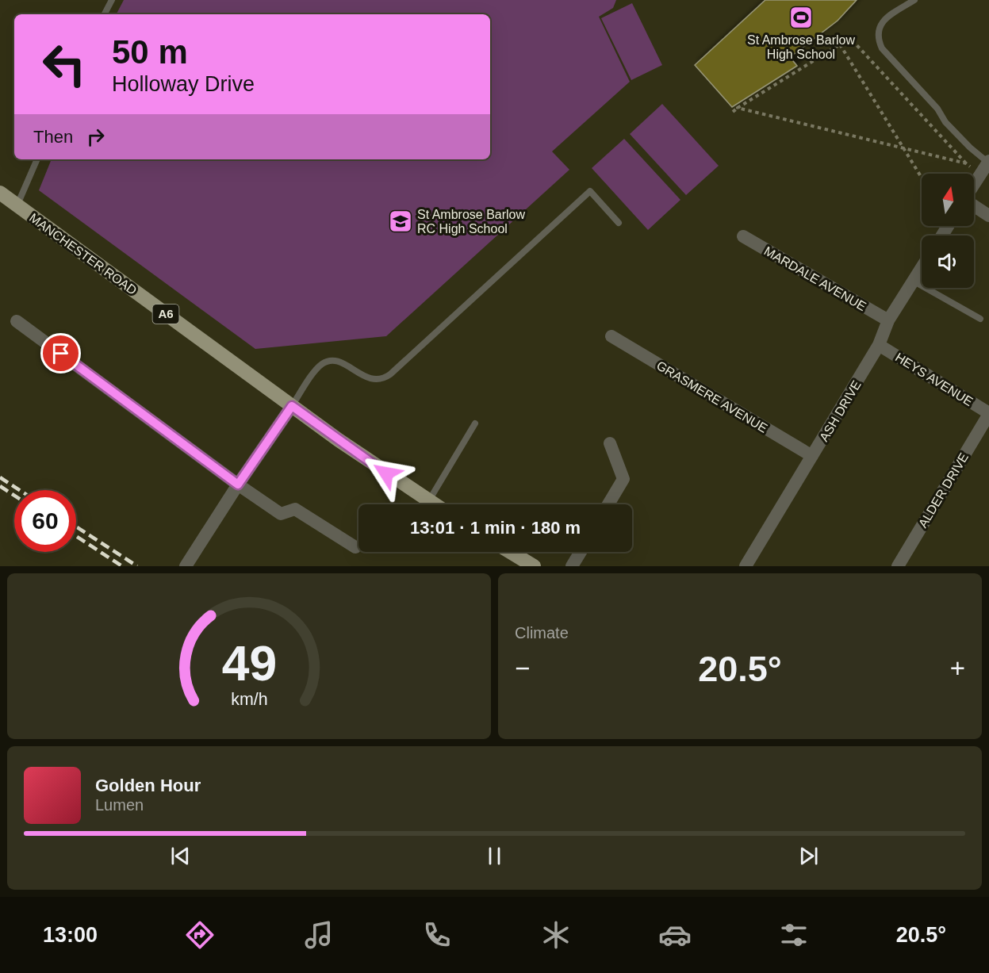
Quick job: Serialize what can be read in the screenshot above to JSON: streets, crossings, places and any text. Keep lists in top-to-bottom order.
{
  "streets": {
    "main road": ["MANCHESTER ROAD", "A6"],
    "street": [
      "MARDALE AVENUE",
      "HEYS AVENUE",
      "GRASMERE AVENUE",
      "ASH DRIVE",
      "ALDER DRIVE"
    ]
  },
  "crossings": [
    ["MARDALE AVENUE", "ASH DRIVE"],
    ["HEYS AVENUE", "ASH DRIVE"],
    ["HEYS AVENUE", "ALDER DRIVE"],
    ["GRASMERE AVENUE", "ASH DRIVE"]
  ],
  "places": {
    "sports": ["St Ambrose Barlow High School"],
    "school or university": ["St Ambrose Barlow RC High School"]
  },
  "north": "top",
  "page": {
    "turn": ["50 m", "Holloway Drive"],
    "then": "Then",
    "limit": "60",
    "trip": "13:01 · 1 min · 180 m",
    "tile": "Climate",
    "heat": ["−", "20.5°", "+"],
    "song": ["Golden Hour", "Lumen"],
    "tabs": ["13:00", "20.5°"],
    "gauge": ["49", "km/h"]
  }
}
